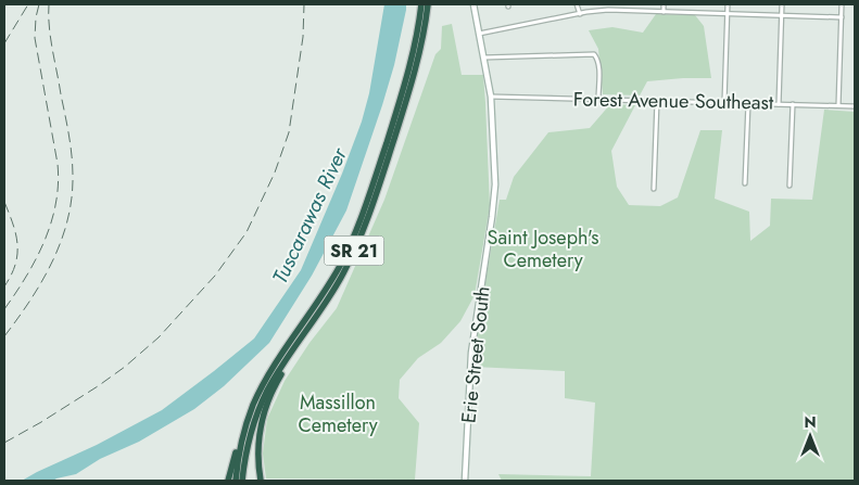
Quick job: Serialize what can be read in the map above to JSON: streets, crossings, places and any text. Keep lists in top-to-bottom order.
{
  "streets": {
    "highway": ["SR 21"],
    "main road": ["Erie Street South"],
    "street": ["Forest Avenue Southeast"]
  },
  "crossings": [
    ["Forest Avenue Southeast", "Erie Street South"]
  ],
  "water": ["Tuscarawas River"],
  "parks": ["Saint Joseph's Cemetery", "Massillon Cemetery"],
  "north": "top"
}
